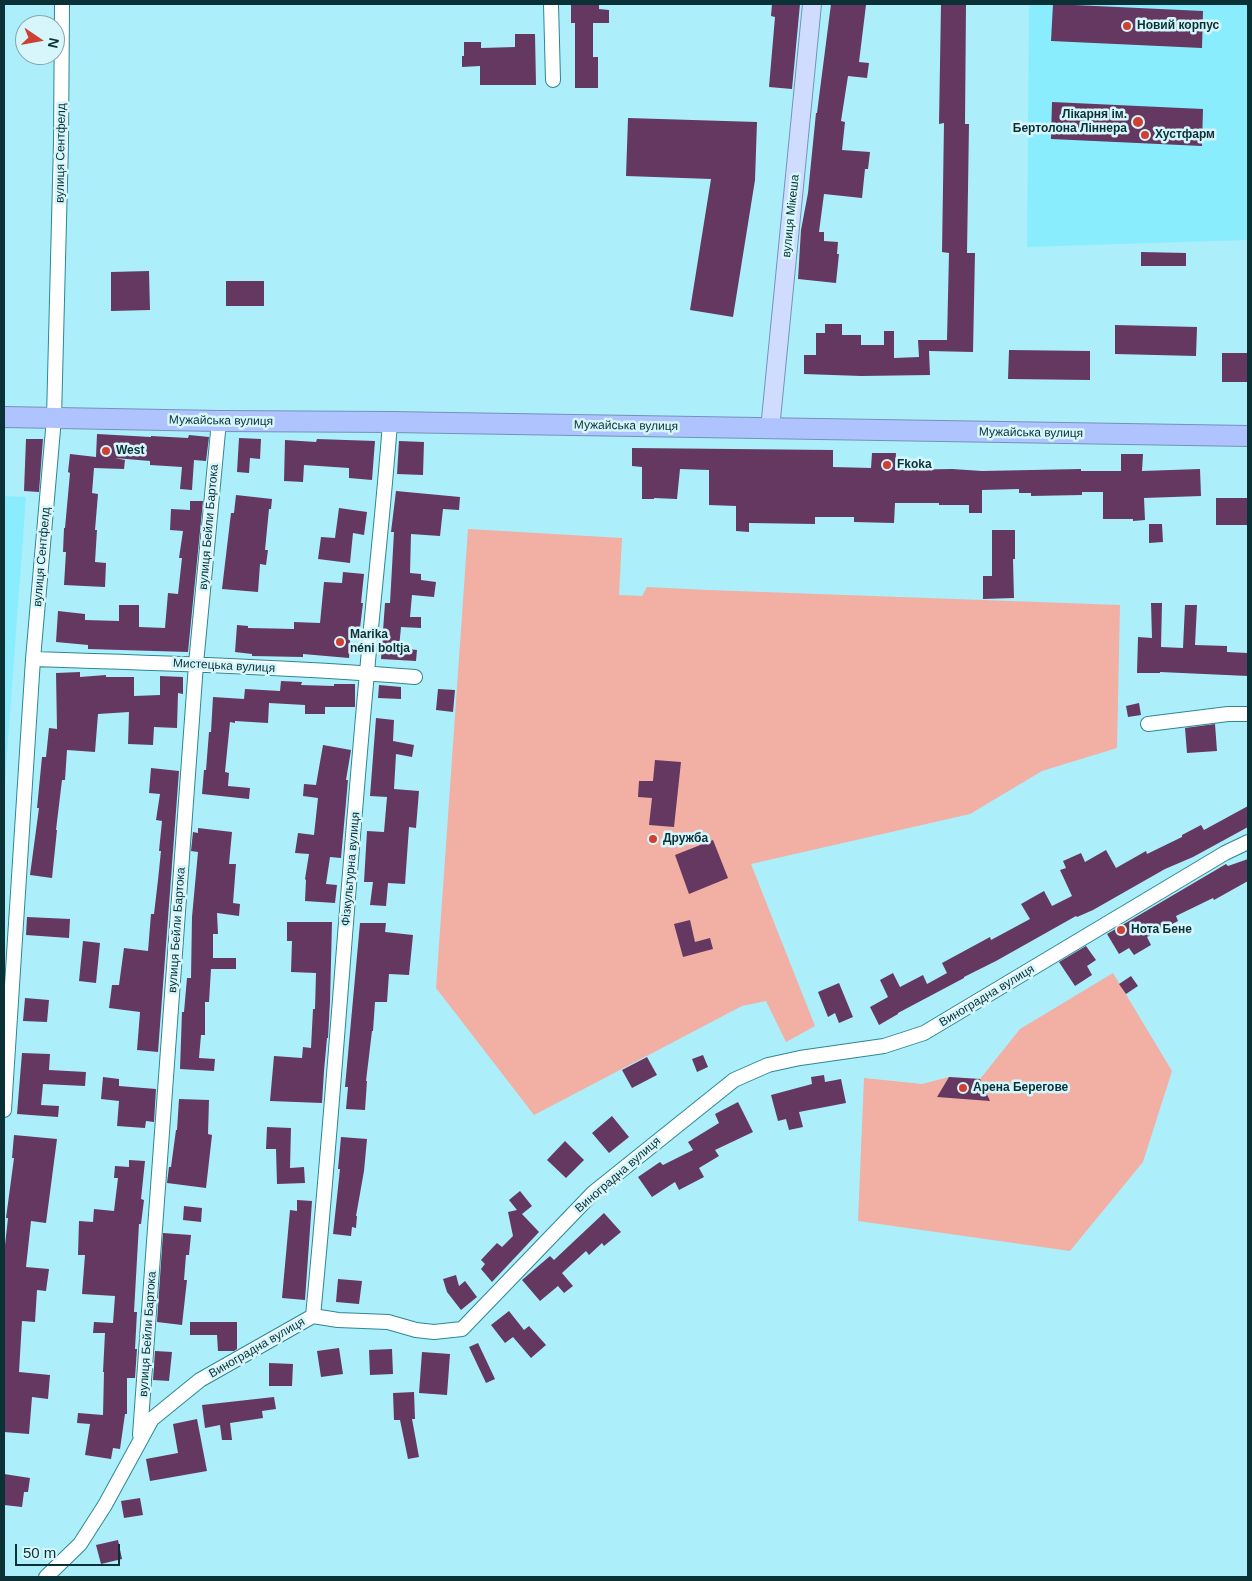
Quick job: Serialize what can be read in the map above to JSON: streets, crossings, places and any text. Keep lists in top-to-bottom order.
{
  "streets": {
    "highway": ["Мужайська вулиця"],
    "main road": ["вулиця Мікеша"],
    "street": [
      "вулиця Сентфелд",
      "вулиця Бейли Бартока",
      "Мистецька вулиця",
      "Фізкультурна вулиця",
      "Виноградна вулиця"
    ]
  },
  "crossings": [
    ["вулиця Сентфелд", "Мужайська вулиця"],
    ["вулиця Сентфелд", "Мистецька вулиця"],
    ["вулиця Мікеша", "Мужайська вулиця"],
    ["Мужайська вулиця", "вулиця Бейли Бартока"],
    ["Мужайська вулиця", "Фізкультурна вулиця"],
    ["вулиця Бейли Бартока", "Мистецька вулиця"],
    ["вулиця Бейли Бартока", "Виноградна вулиця"],
    ["Мистецька вулиця", "Фізкультурна вулиця"],
    ["Фізкультурна вулиця", "Виноградна вулиця"]
  ],
  "places": [
    "Новий корпус",
    "Лікарня ім. Бертолона Ліннера",
    "Хустфарм",
    "West",
    "Fkoka",
    "Marika néni boltja",
    "Дружба",
    "Нота Бене",
    "Арена Берегове"
  ],
  "scale_bar": "50 m",
  "north": "right"
}
